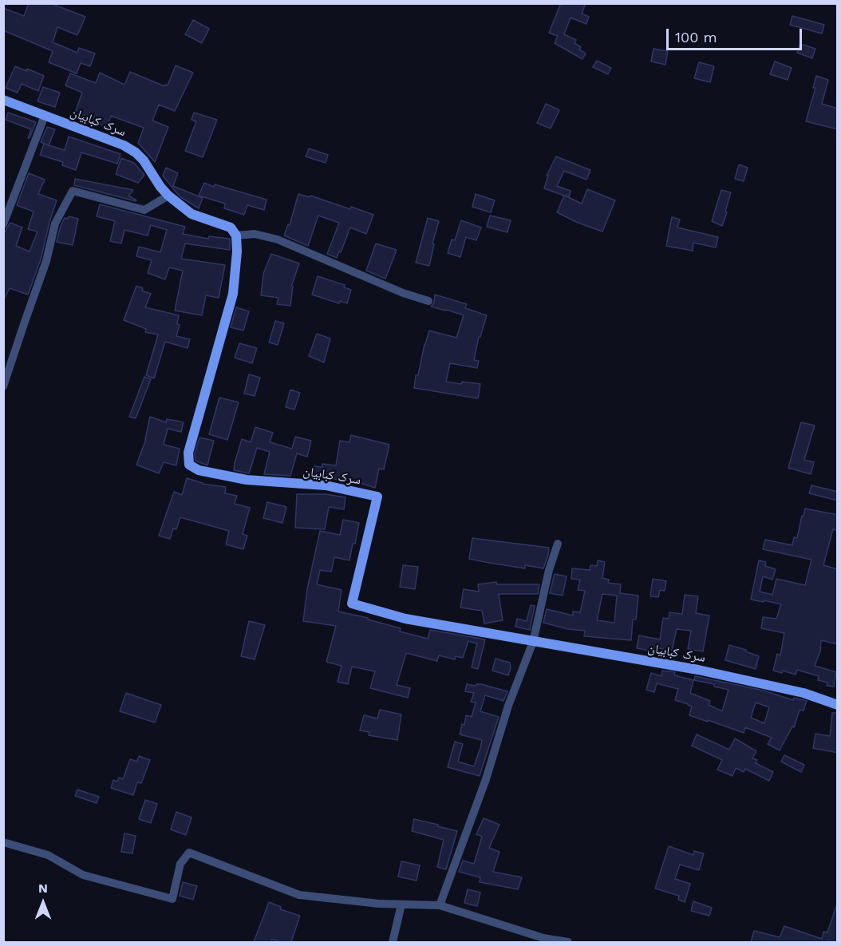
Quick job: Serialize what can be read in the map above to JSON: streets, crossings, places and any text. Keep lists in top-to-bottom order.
{
  "streets": {
    "street": ["سرک کبابیان"]
  },
  "scale_bar": "100 m",
  "north": "top"
}
